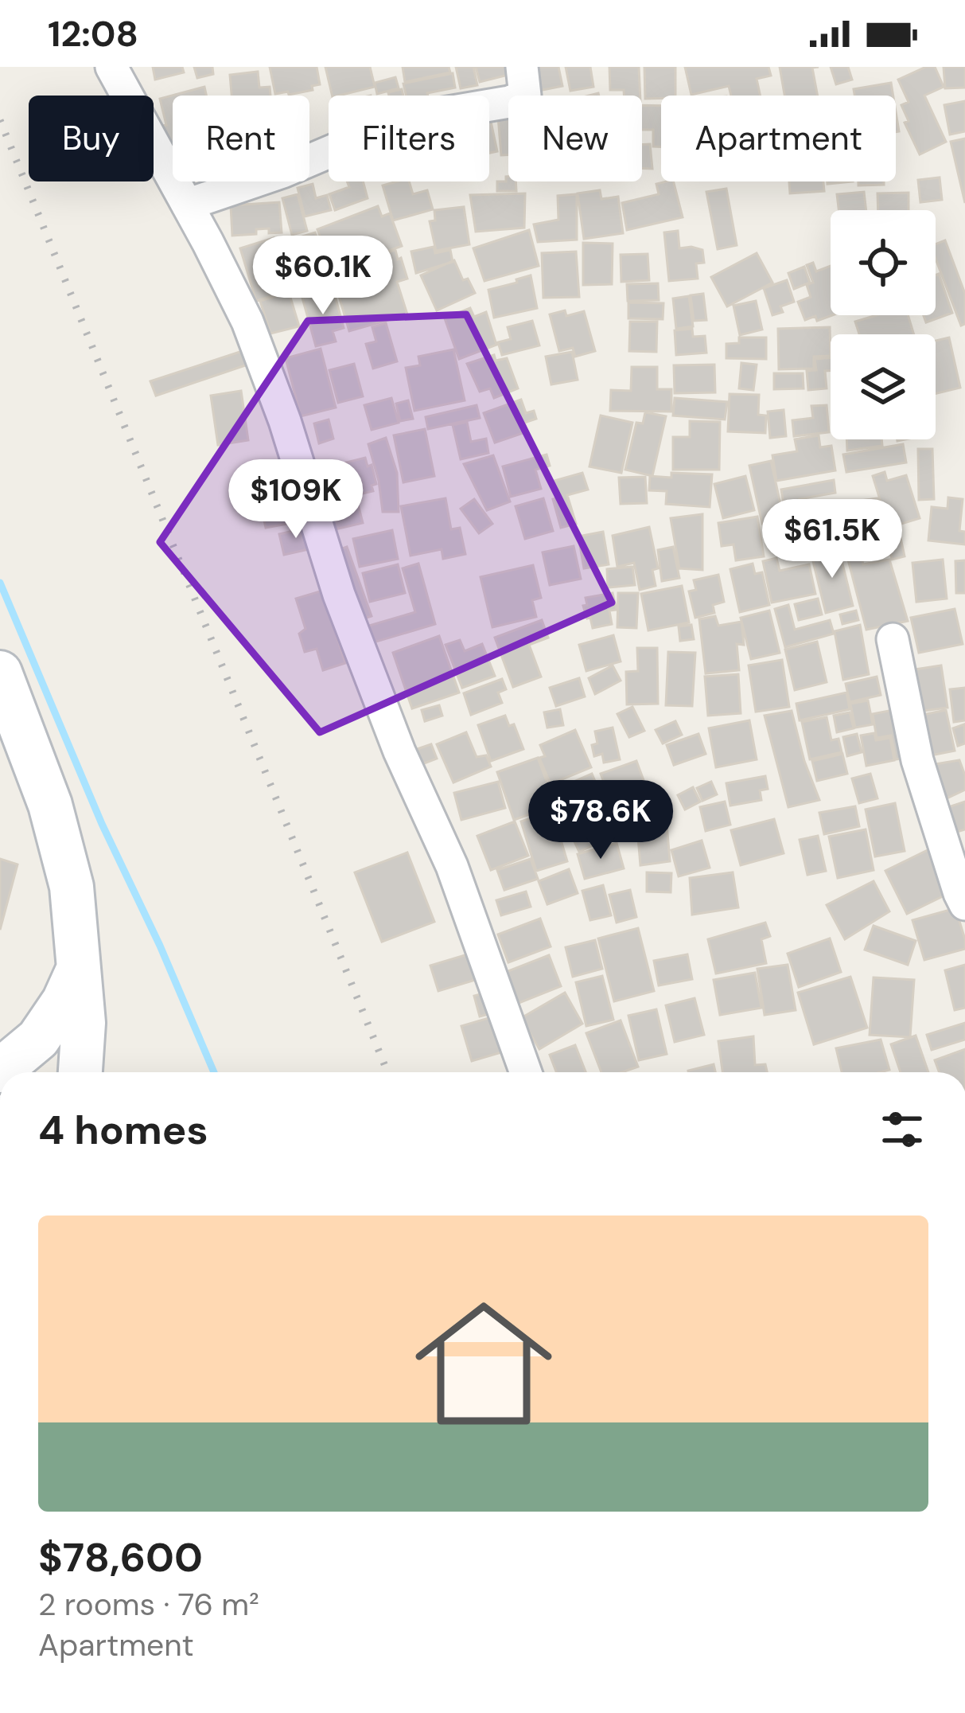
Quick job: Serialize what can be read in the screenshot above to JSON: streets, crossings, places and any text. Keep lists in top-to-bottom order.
{
  "page": {
    "status": "12:08",
    "chip": [
      "Buy",
      "Rent",
      "Filters",
      "New",
      "Apartment"
    ],
    "price": [
      "$60.1K",
      "$109K",
      "$61.5K",
      "$78.6K"
    ],
    "heading": "4 homes",
    "list": [
      {
        "name": "$78,600",
        "note": "2 rooms · 76 m² · Apartment"
      }
    ]
  }
}
